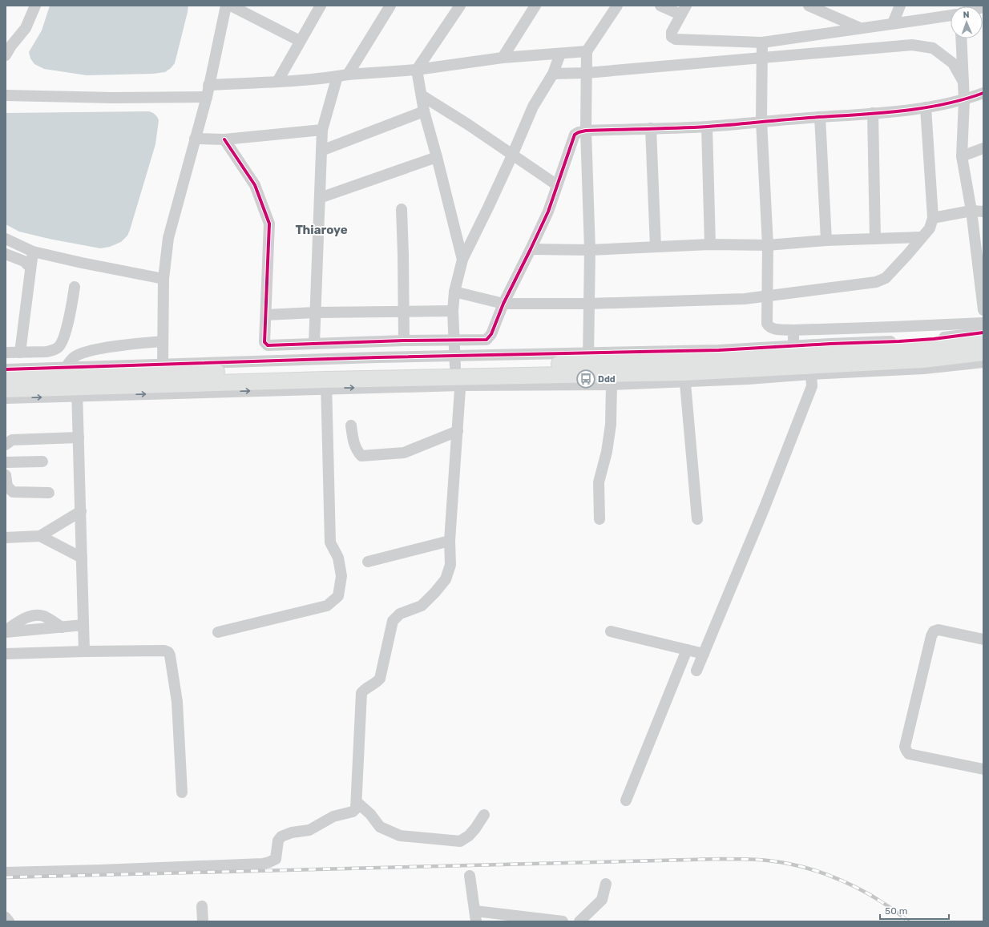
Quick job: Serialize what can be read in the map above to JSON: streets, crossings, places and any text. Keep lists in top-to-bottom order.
{
  "districts": ["Thiaroye"],
  "places": {
    "bus stop": ["Ddd"]
  },
  "scale_bar": "50 m",
  "north": "top"
}
